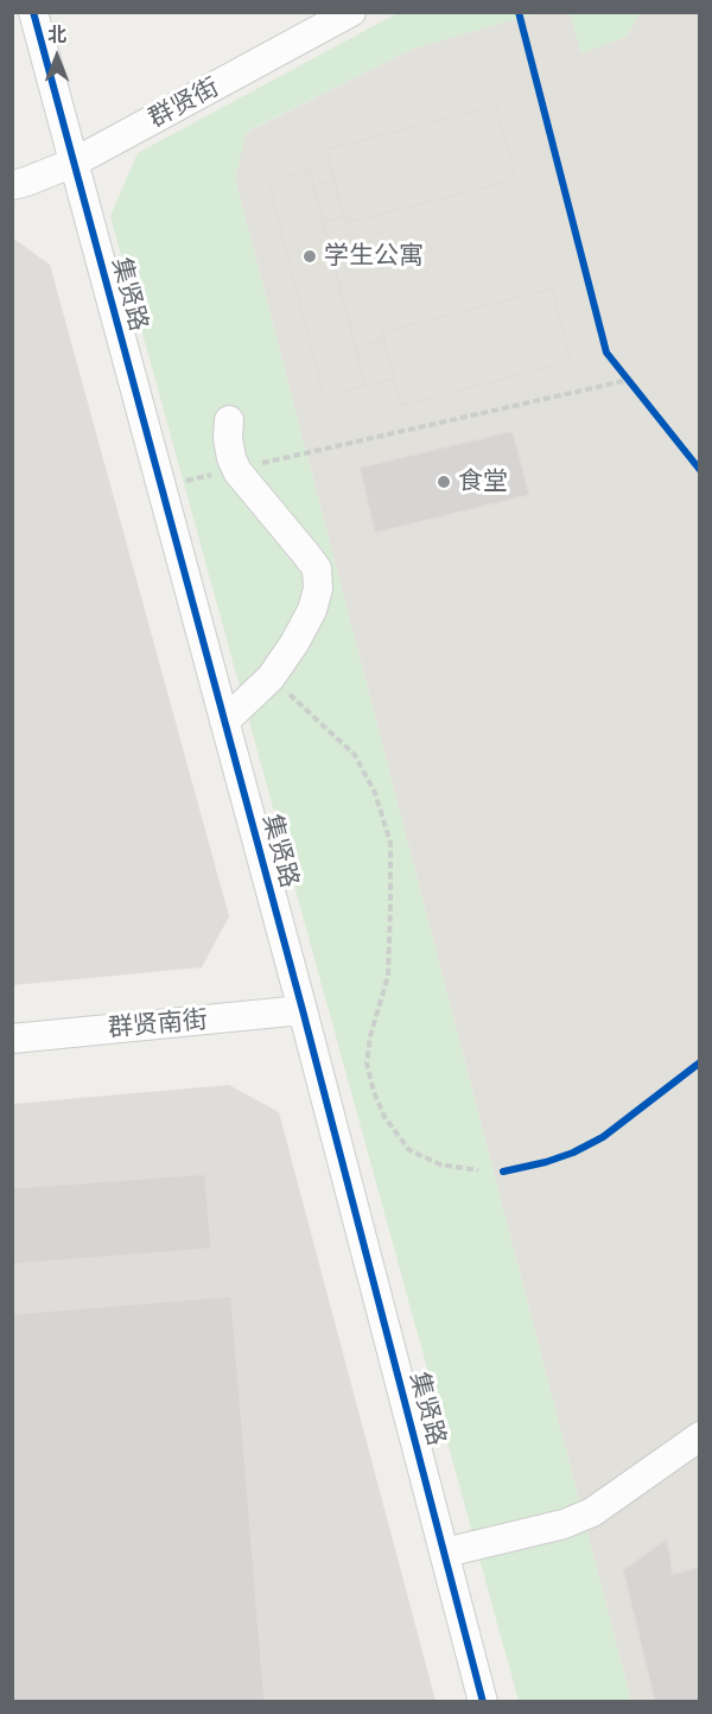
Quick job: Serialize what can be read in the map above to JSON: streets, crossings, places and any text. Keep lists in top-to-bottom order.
{
  "streets": {
    "street": ["群贤街", "集贤路", "群贤南街"]
  },
  "crossings": [
    ["群贤街", "集贤路"],
    ["集贤路", "群贤南街"]
  ],
  "places": ["学生公寓", "食堂"],
  "north": "top"
}
